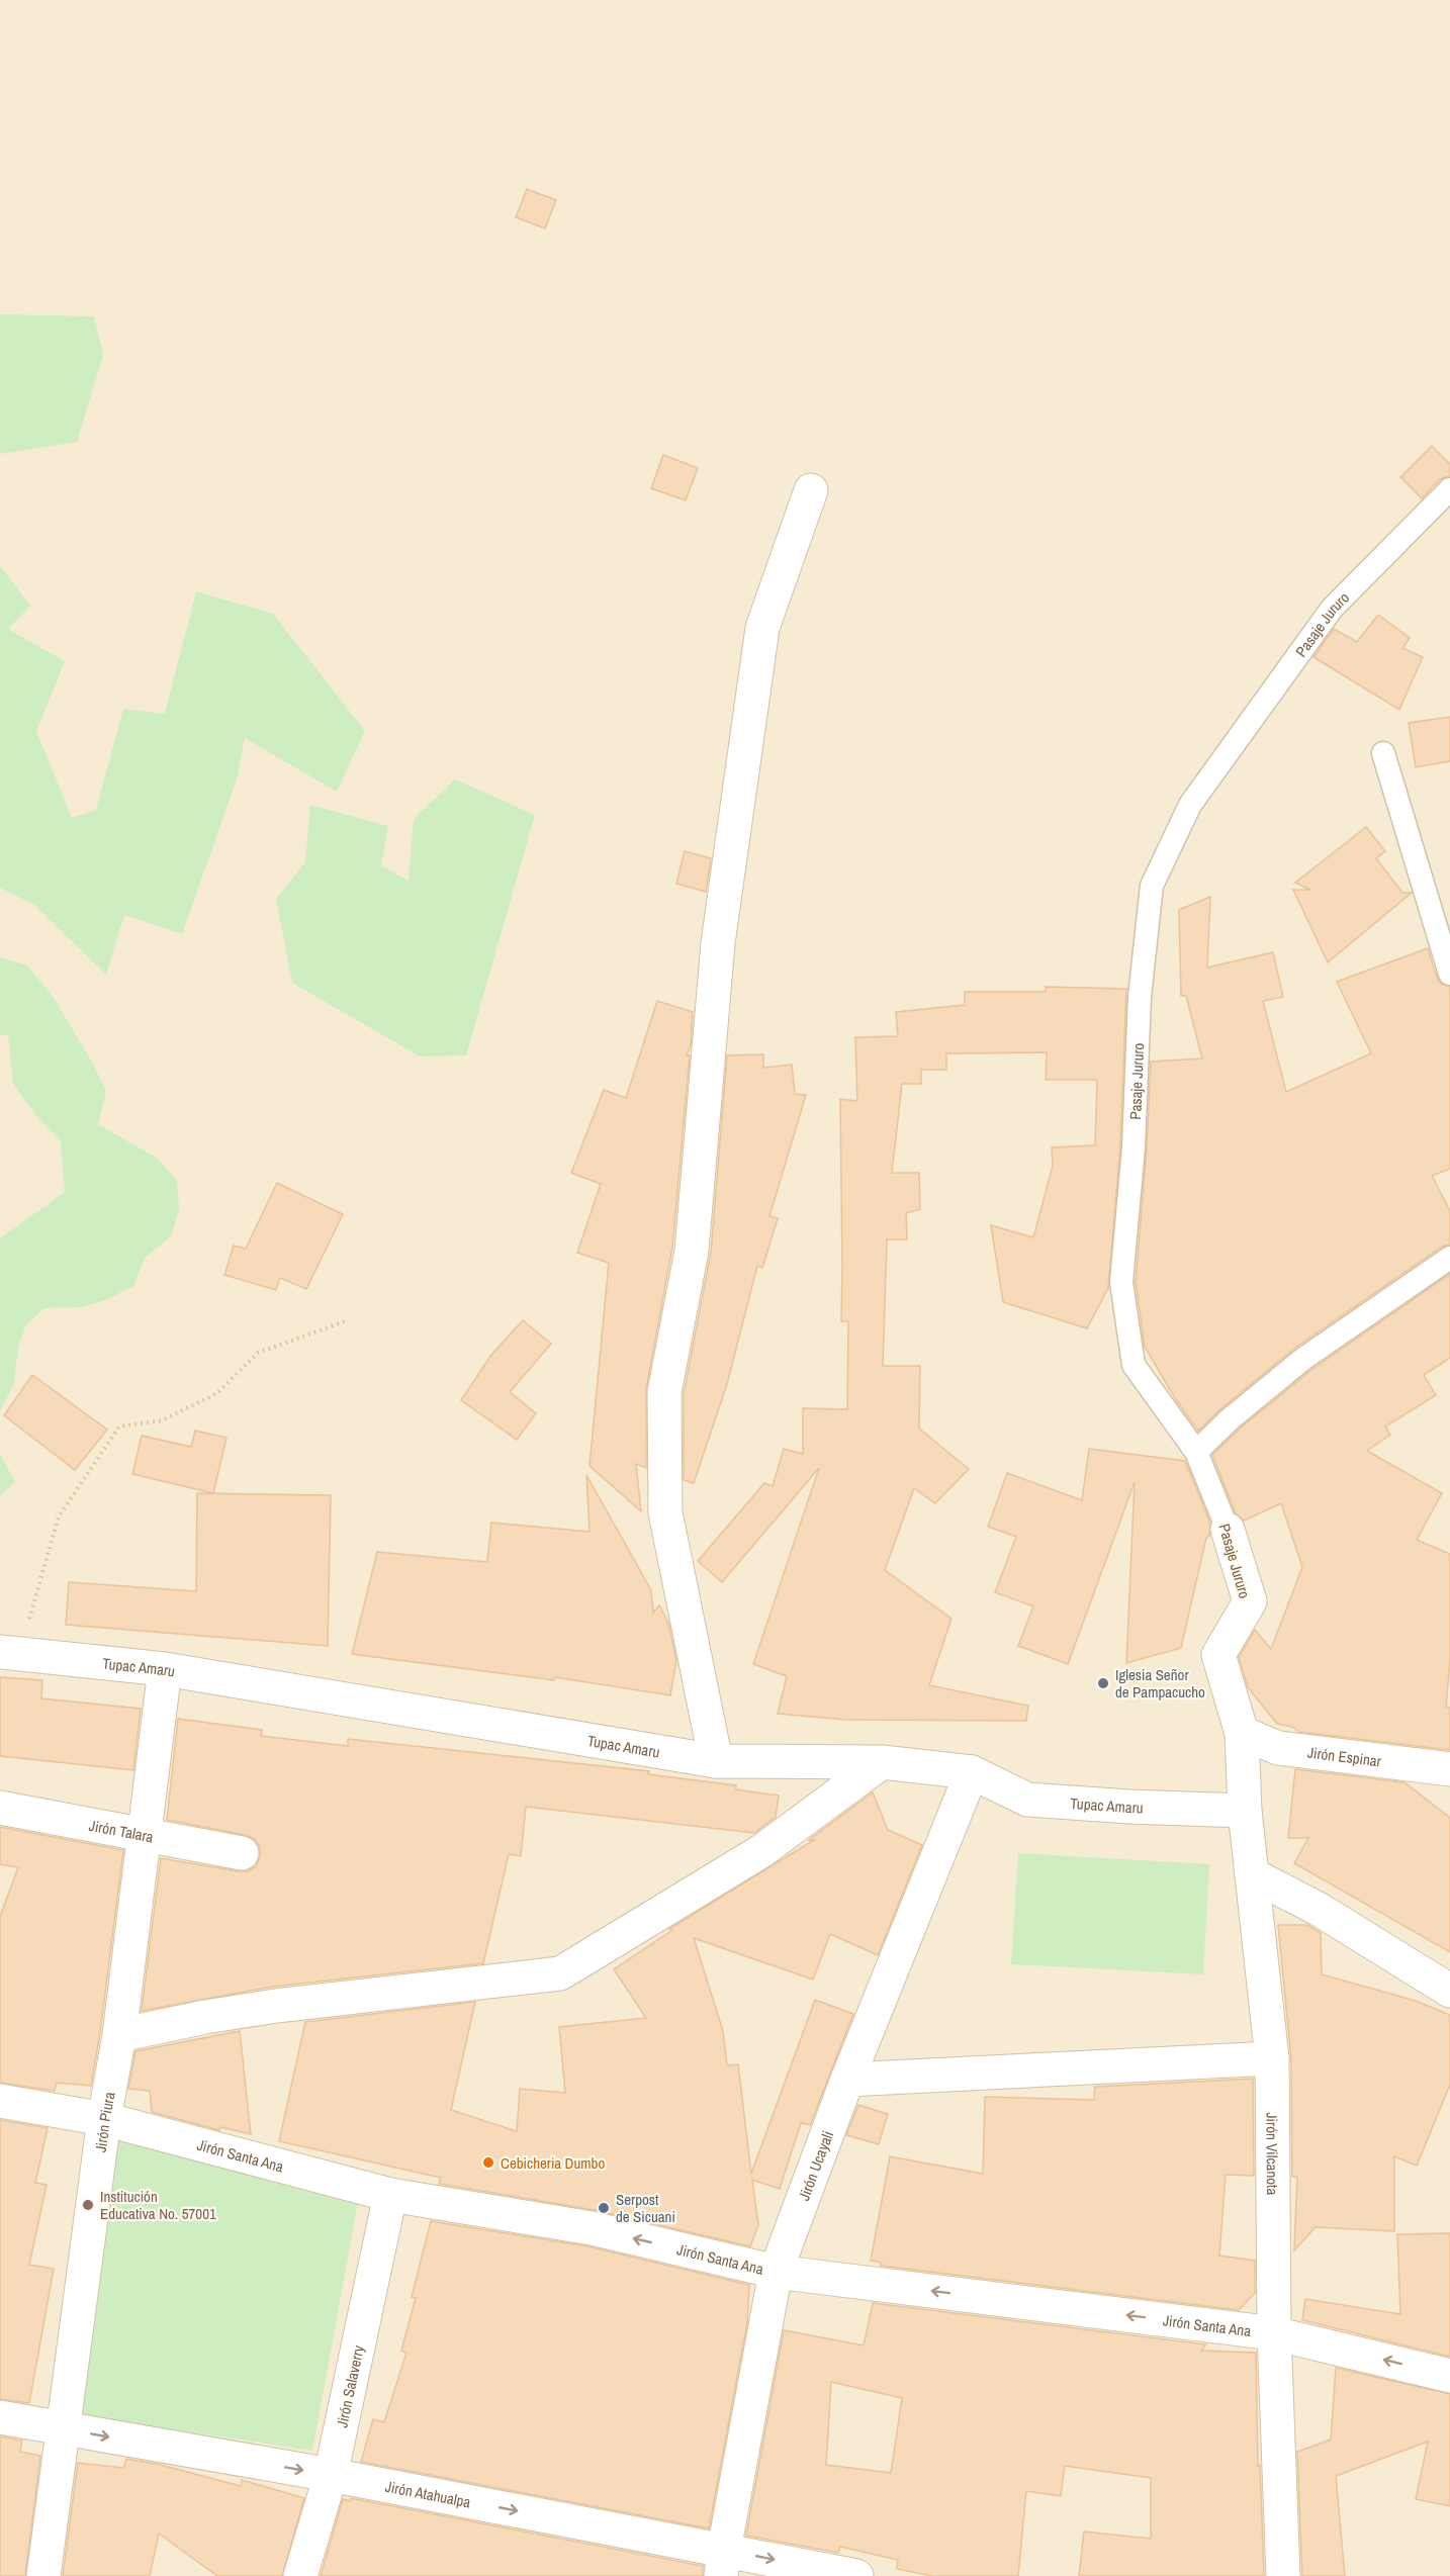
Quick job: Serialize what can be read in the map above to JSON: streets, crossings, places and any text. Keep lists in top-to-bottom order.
{
  "streets": {
    "street": [
      "Pasaje Jururo",
      "Tupac Amaru",
      "Jirón Espinar",
      "Jirón Talara",
      "Jirón Piura",
      "Jirón Vilcanota",
      "Jirón Santa Ana",
      "Jirón Ucayali",
      "Jirón Salaverry",
      "Jirón Atahualpa"
    ]
  },
  "crossings": [
    ["Pasaje Jururo", "Jirón Espinar"],
    ["Pasaje Jururo", "Jirón Vilcanota"],
    ["Tupac Amaru", "Jirón Piura"],
    ["Tupac Amaru", "Jirón Vilcanota"],
    ["Tupac Amaru", "Jirón Ucayali"],
    ["Jirón Espinar", "Jirón Vilcanota"],
    ["Jirón Talara", "Jirón Piura"],
    ["Jirón Piura", "Jirón Santa Ana"],
    ["Jirón Piura", "Jirón Atahualpa"],
    ["Jirón Vilcanota", "Jirón Santa Ana"],
    ["Jirón Santa Ana", "Jirón Ucayali"],
    ["Jirón Santa Ana", "Jirón Salaverry"],
    ["Jirón Ucayali", "Jirón Atahualpa"],
    ["Jirón Salaverry", "Jirón Atahualpa"]
  ],
  "one_way": ["Jirón Atahualpa"],
  "places": [
    "Iglesia Señor de Pampacucho",
    "Cebicheria Dumbo",
    "Institución Educativa No. 57001",
    "Serpost de Sicuani"
  ]
}
